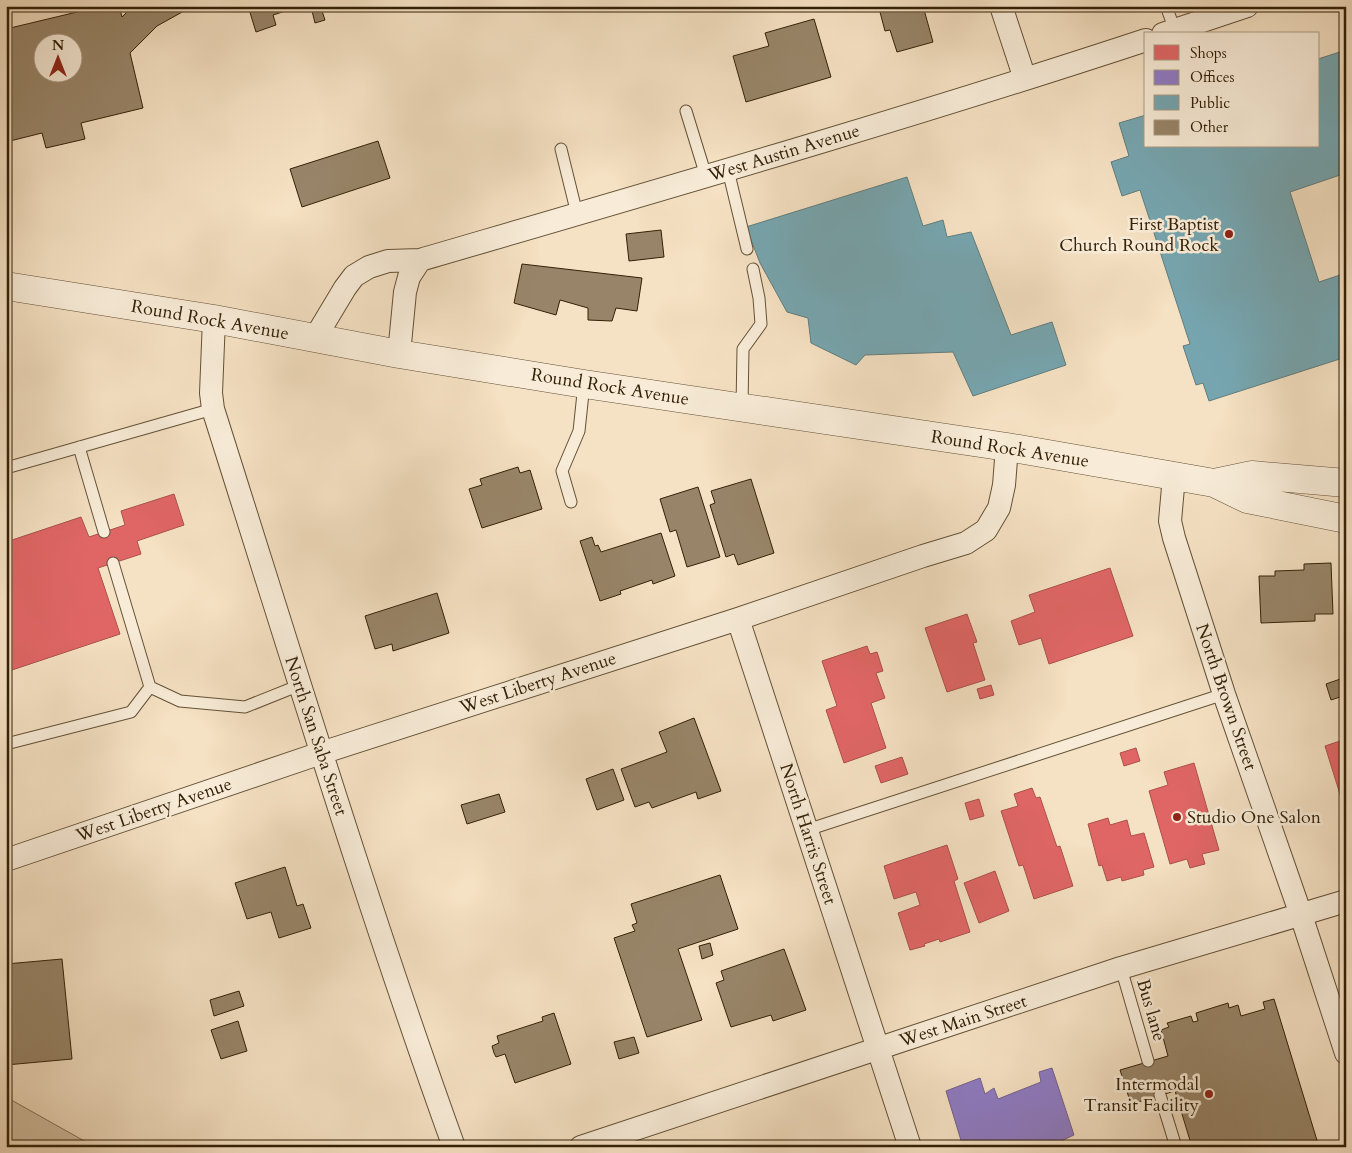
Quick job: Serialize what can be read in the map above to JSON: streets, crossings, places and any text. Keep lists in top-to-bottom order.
{
  "streets": {
    "street": [
      "West Austin Avenue",
      "Round Rock Avenue",
      "West Liberty Avenue",
      "North Brown Street",
      "North San Saba Street",
      "North Harris Street",
      "West Main Street"
    ],
    "lane": ["Bus lane"]
  },
  "crossings": [
    ["West Austin Avenue", "Round Rock Avenue"],
    ["Round Rock Avenue", "West Liberty Avenue"],
    ["Round Rock Avenue", "North Brown Street"],
    ["Round Rock Avenue", "North San Saba Street"],
    ["West Liberty Avenue", "North San Saba Street"],
    ["West Liberty Avenue", "North Harris Street"],
    ["North Brown Street", "West Main Street"],
    ["North Harris Street", "West Main Street"],
    ["Bus lane", "West Main Street"]
  ],
  "places": ["First Baptist Church Round Rock", "Studio One Salon", "Intermodal Transit Facility"],
  "legend": [
    "Shops",
    "Offices",
    "Public",
    "Other"
  ],
  "north": "top"
}
